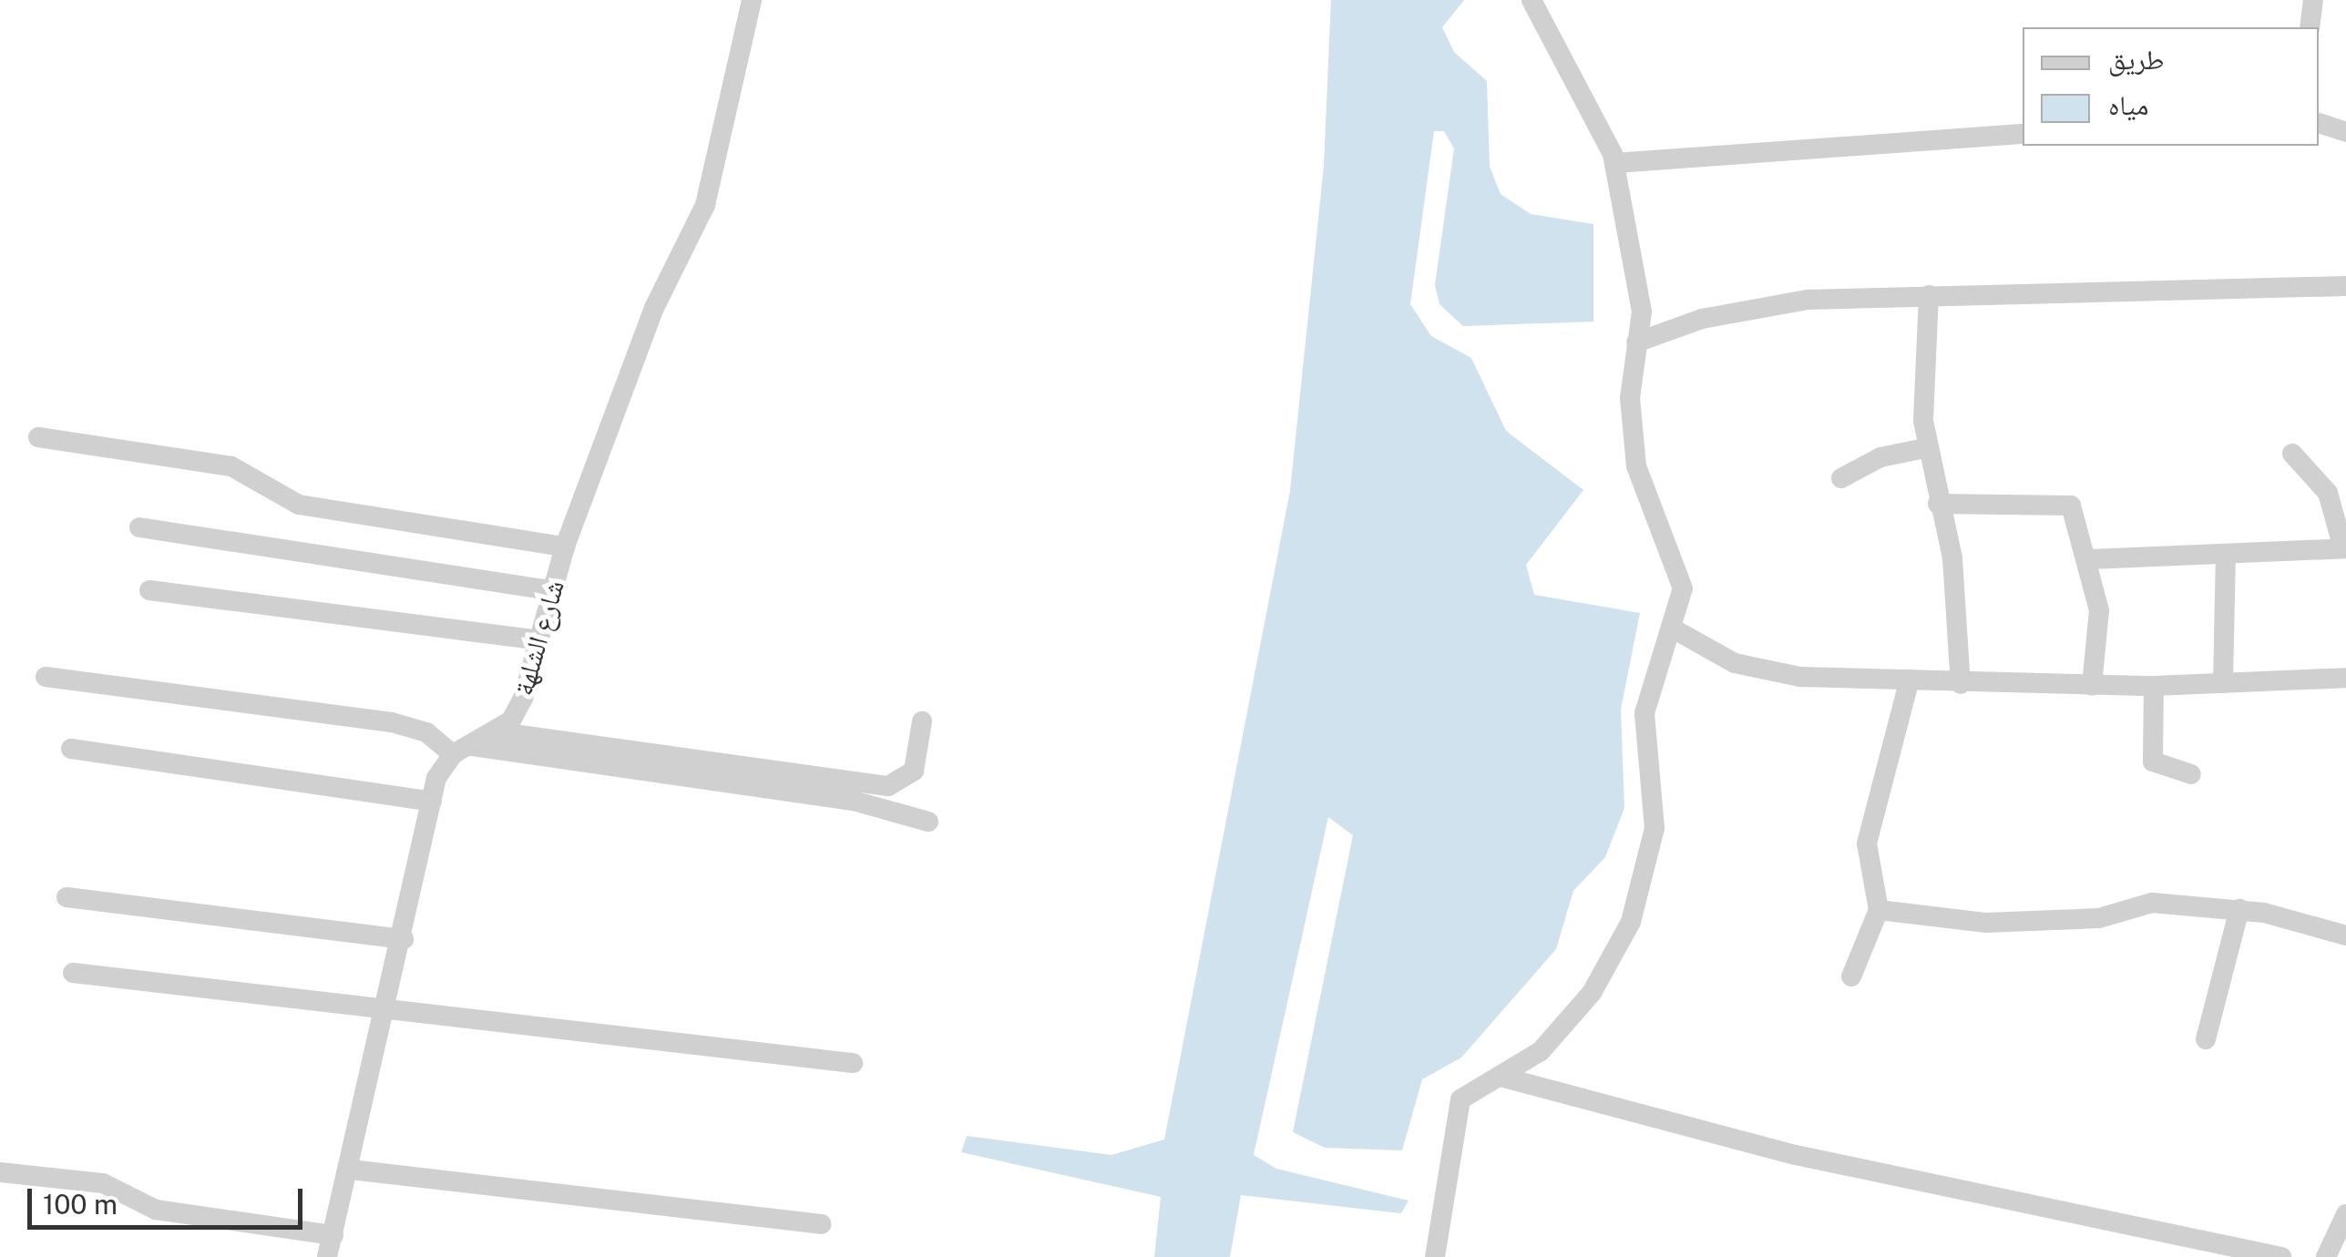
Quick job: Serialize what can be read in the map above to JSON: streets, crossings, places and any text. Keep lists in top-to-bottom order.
{
  "streets": {
    "street": ["شارع الشلهة"]
  },
  "legend": ["طريق", "مياه"],
  "scale_bar": "100 m"
}
